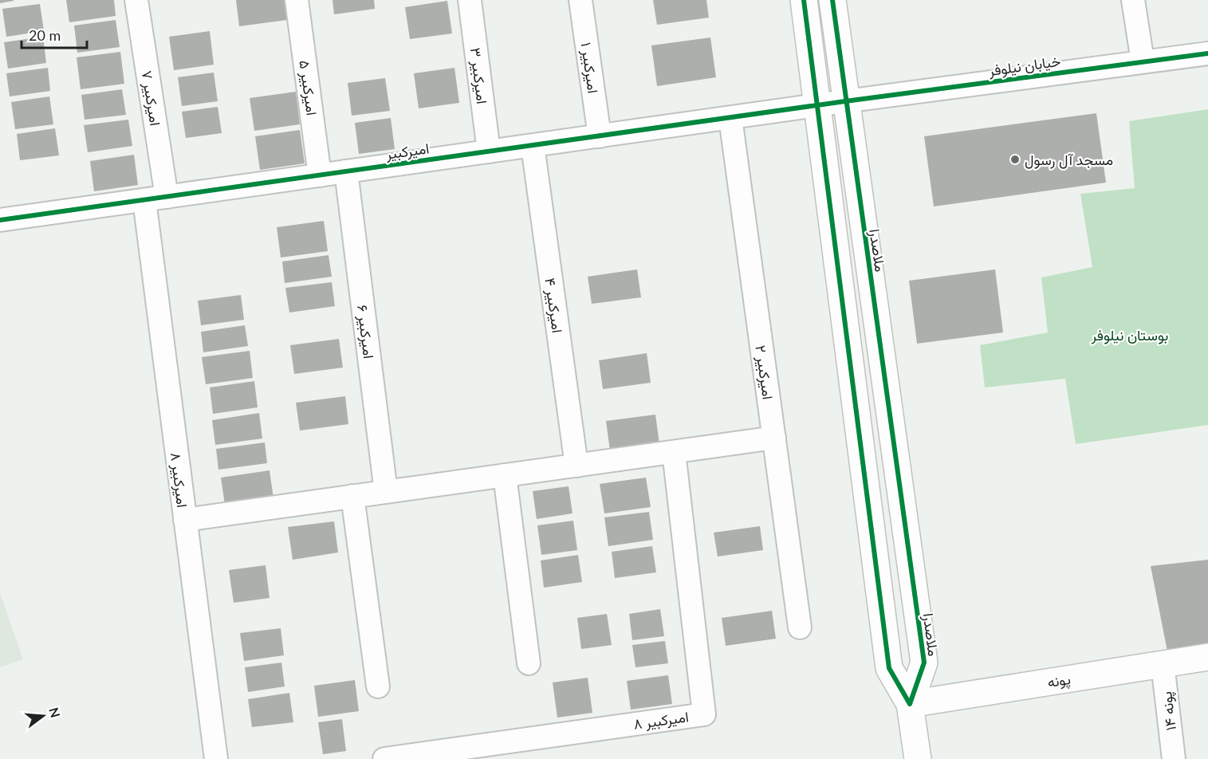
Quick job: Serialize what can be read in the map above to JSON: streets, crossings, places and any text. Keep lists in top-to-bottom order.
{
  "streets": {
    "street": [
      "خیابان نیلوفر",
      "امیرکبیر ۱",
      "امیرکبیر ۳",
      "امیرکبیر ۵",
      "امیرکبیر ۷",
      "امیرکبیر",
      "ملاصدرا",
      "امیرکبیر ۴",
      "امیرکبیر ۶",
      "امیرکبیر ۲",
      "امیرکبیر ۸",
      "پونه",
      "پونه ۱۴"
    ]
  },
  "crossings": [
    ["خیابان نیلوفر", "امیرکبیر"],
    ["خیابان نیلوفر", "ملاصدرا"],
    ["امیرکبیر ۱", "امیرکبیر"],
    ["امیرکبیر ۳", "امیرکبیر"],
    ["امیرکبیر ۵", "امیرکبیر"],
    ["امیرکبیر ۷", "امیرکبیر"],
    ["امیرکبیر", "ملاصدرا"],
    ["امیرکبیر", "امیرکبیر ۴"],
    ["امیرکبیر", "امیرکبیر ۶"],
    ["امیرکبیر", "امیرکبیر ۲"],
    ["امیرکبیر", "امیرکبیر ۸"],
    ["ملاصدرا", "پونه"],
    ["پونه", "پونه ۱۴"]
  ],
  "parks": ["بوستان نیلوفر"],
  "places": ["مسجد آل رسول"],
  "scale_bar": "20 m",
  "north": "right"
}
